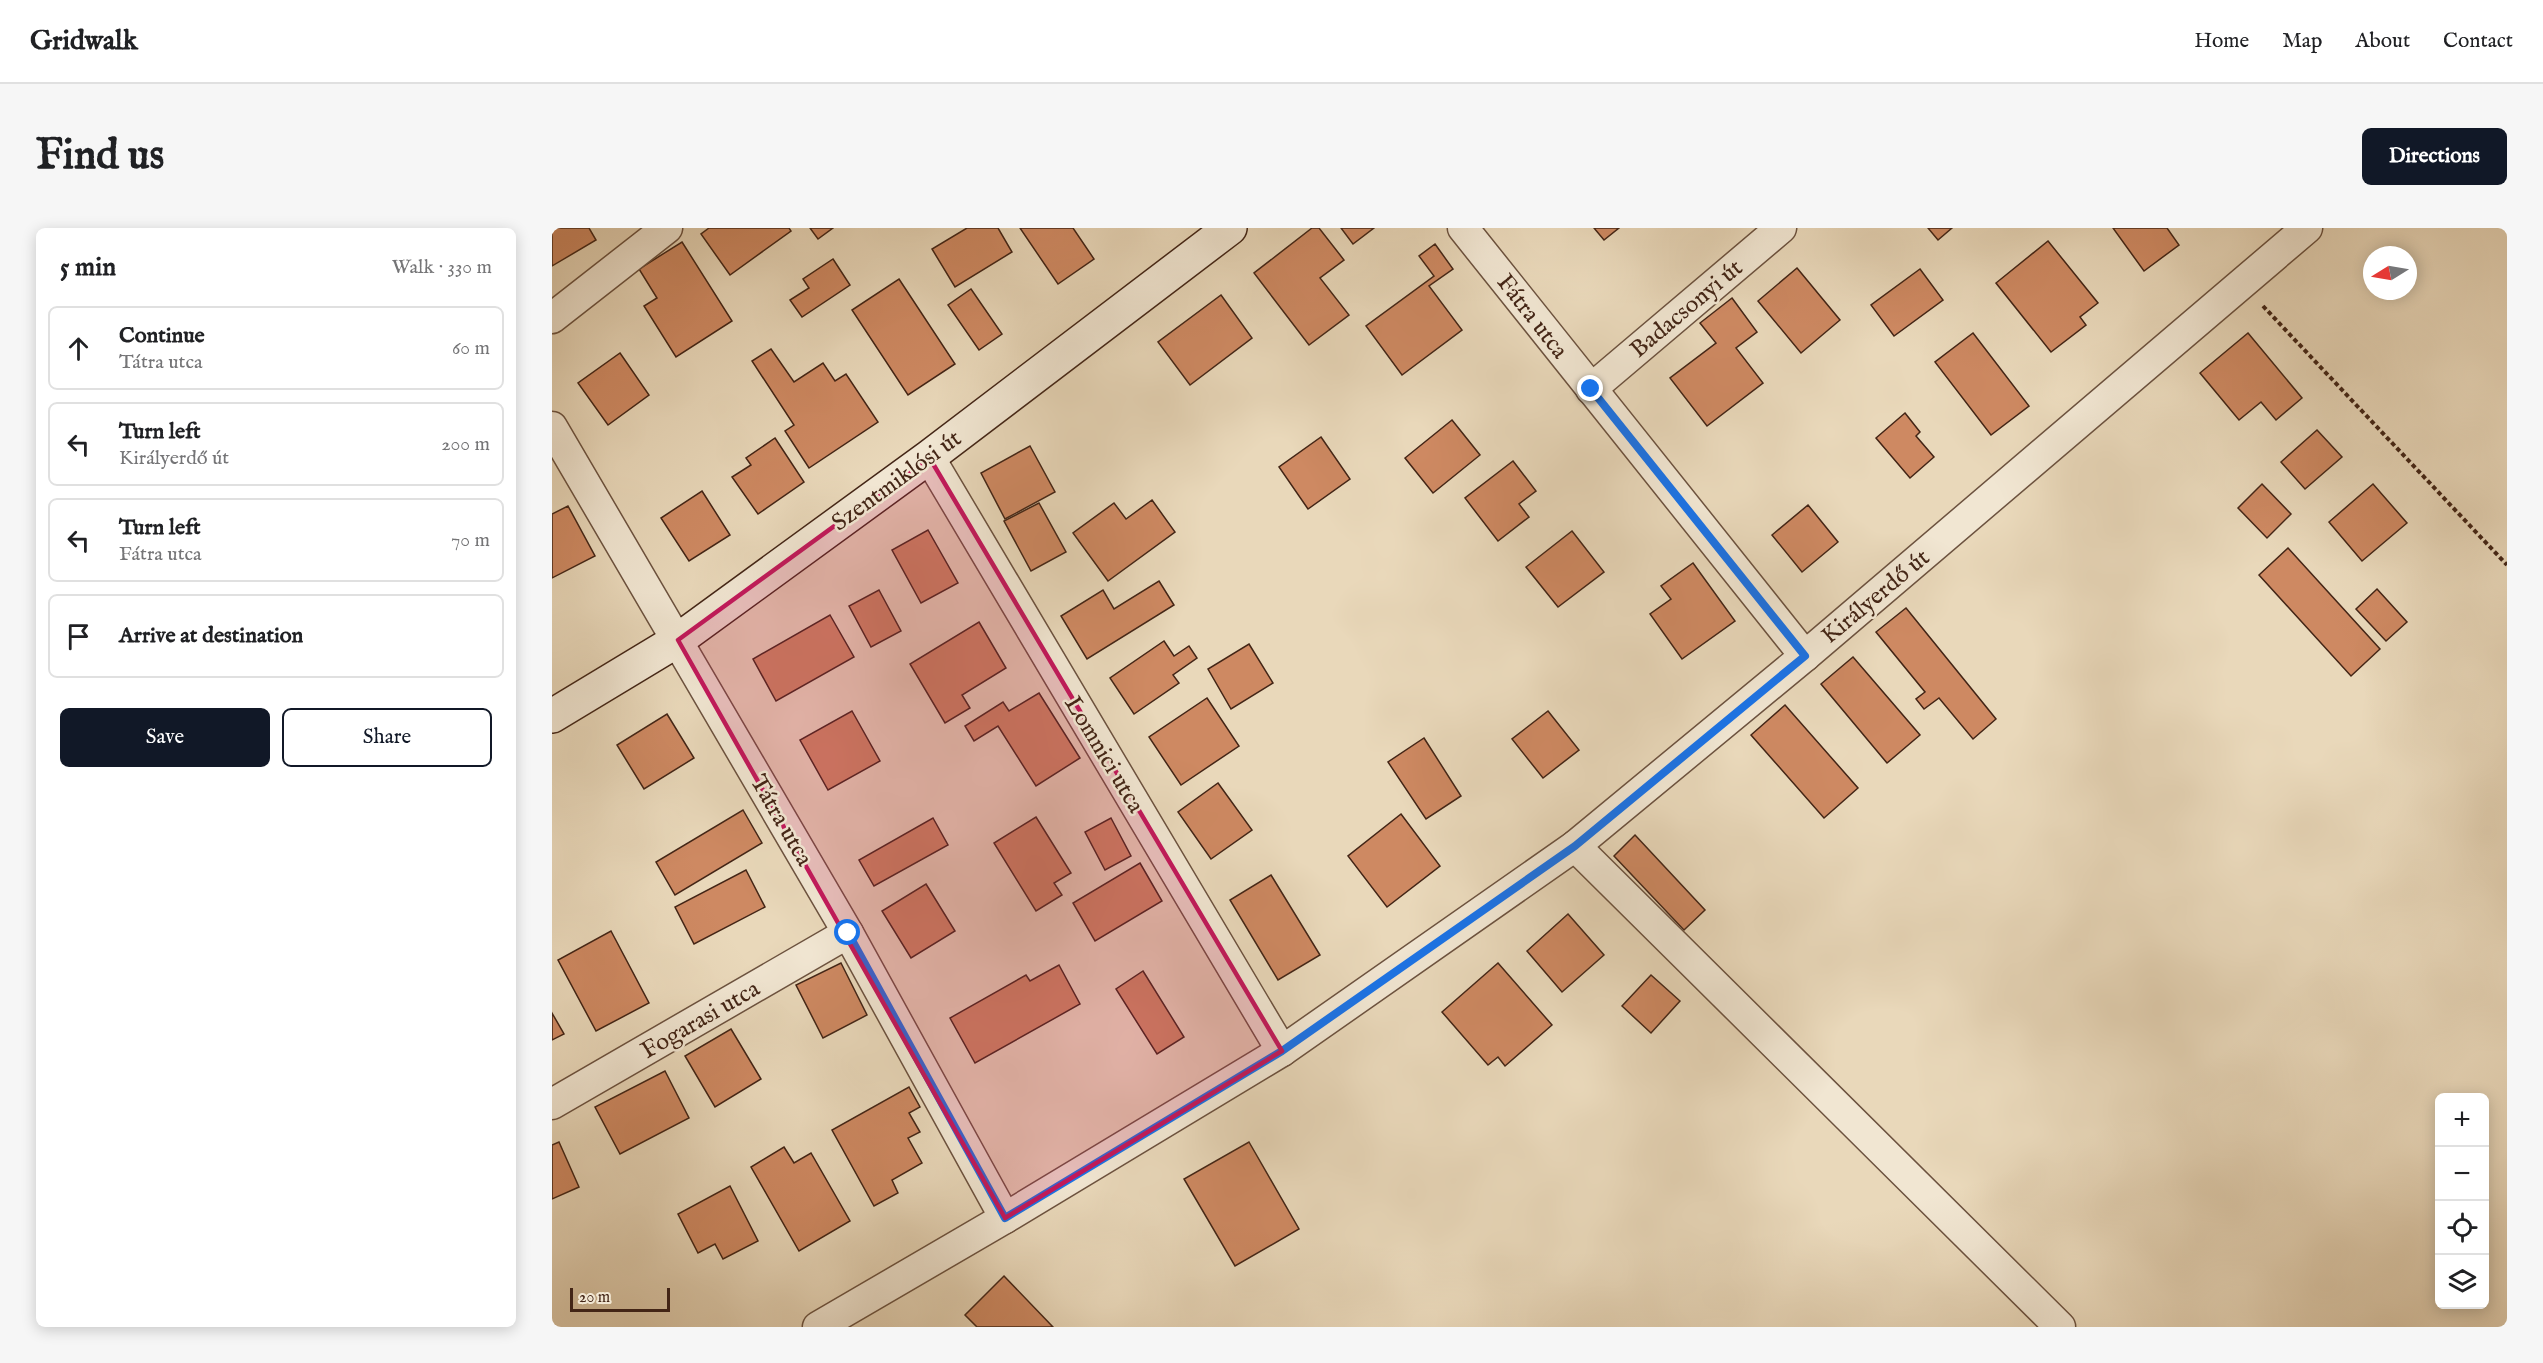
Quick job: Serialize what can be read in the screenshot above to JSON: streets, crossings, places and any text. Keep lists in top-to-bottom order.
{
  "streets": {
    "street": [
      "Badacsonyi út",
      "Fátra utca",
      "Szentmiklósi út",
      "Királyerdő út",
      "Lomnici utca",
      "Tátra utca",
      "Fogarasi utca"
    ]
  },
  "crossings": [
    ["Badacsonyi út", "Fátra utca"],
    ["Fátra utca", "Királyerdő út"],
    ["Szentmiklósi út", "Lomnici utca"],
    ["Szentmiklósi út", "Tátra utca"],
    ["Királyerdő út", "Lomnici utca"],
    ["Királyerdő út", "Tátra utca"],
    ["Tátra utca", "Fogarasi utca"]
  ],
  "scale_bar": "20 m",
  "north": "left",
  "page": {
    "header": "Gridwalk",
    "nav": [
      "Home",
      "Map",
      "About",
      "Contact"
    ],
    "buttons": [
      "Directions",
      ["Save", "Share"]
    ],
    "title": "Find us",
    "heading": ["5 min", "Walk · 330 m"],
    "list": [
      ["Continue", "Tátra utca", "60 m"],
      ["Turn left", "Királyerdő út", "200 m"],
      ["Turn left", "Fátra utca", "70 m"],
      "Arrive at destination"
    ],
    "map_buttons": ["+", "−"],
    "scale": "20 m"
  }
}
